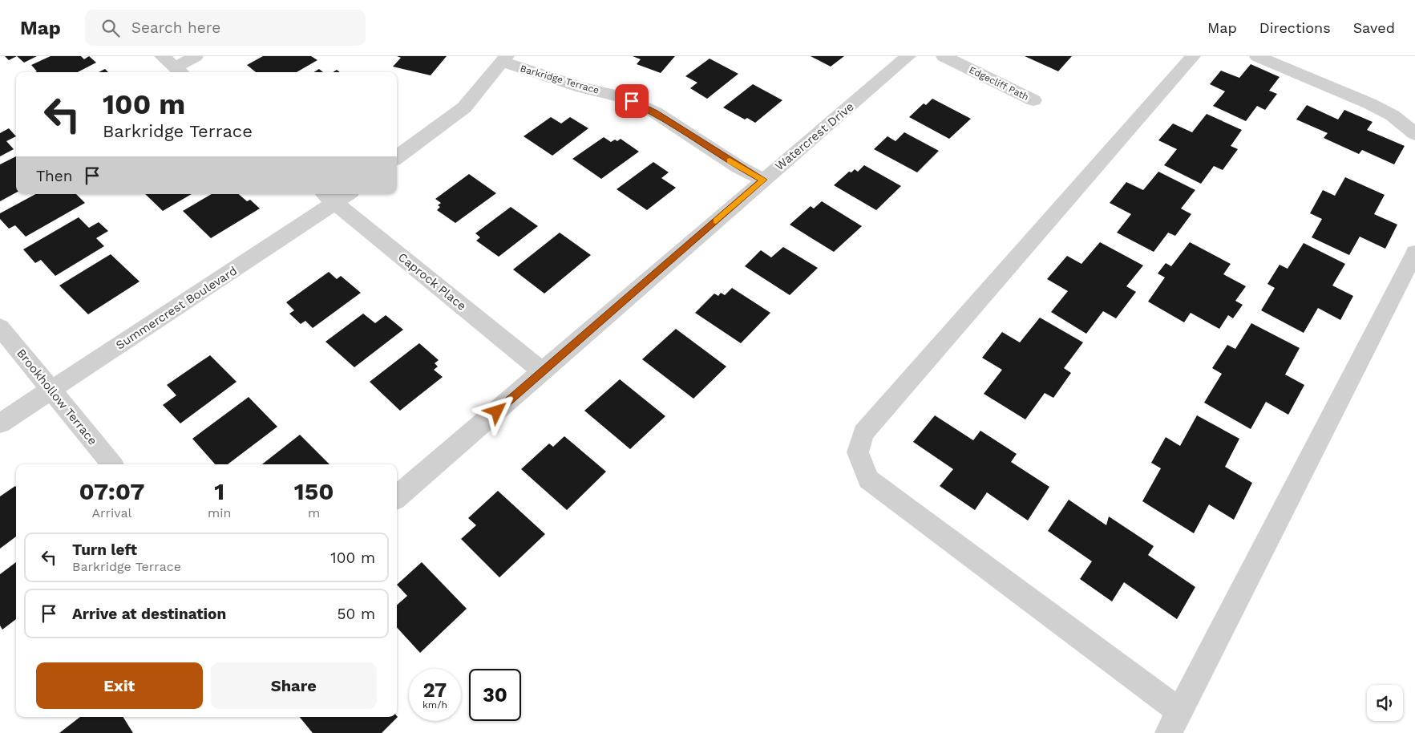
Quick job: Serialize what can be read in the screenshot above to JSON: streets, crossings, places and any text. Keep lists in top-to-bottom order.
{
  "streets": {
    "street": [
      "Barkridge Terrace",
      "Edgecliff Path",
      "Watercrest Drive",
      "Caprock Place",
      "Summercrest Boulevard",
      "Brookhollow Terrace"
    ]
  },
  "crossings": [
    ["Barkridge Terrace", "Watercrest Drive"],
    ["Watercrest Drive", "Caprock Place"],
    ["Caprock Place", "Summercrest Boulevard"],
    ["Summercrest Boulevard", "Brookhollow Terrace"]
  ],
  "page": {
    "header": "Map",
    "search": "Search here",
    "nav": ["Map", "Directions", "Saved"],
    "turn": ["100 m", "Barkridge Terrace"],
    "then": "Then",
    "eta": [
      "07:07",
      "Arrival",
      "1",
      "min",
      "150",
      "m"
    ],
    "list": [
      {
        "name": "Turn left",
        "note": "Barkridge Terrace",
        "value": "100 m"
      },
      {
        "name": "Arrive at destination",
        "value": "50 m"
      }
    ],
    "buttons": ["Exit", "Share"],
    "speed": "27 km/h",
    "limit": "30"
  }
}
